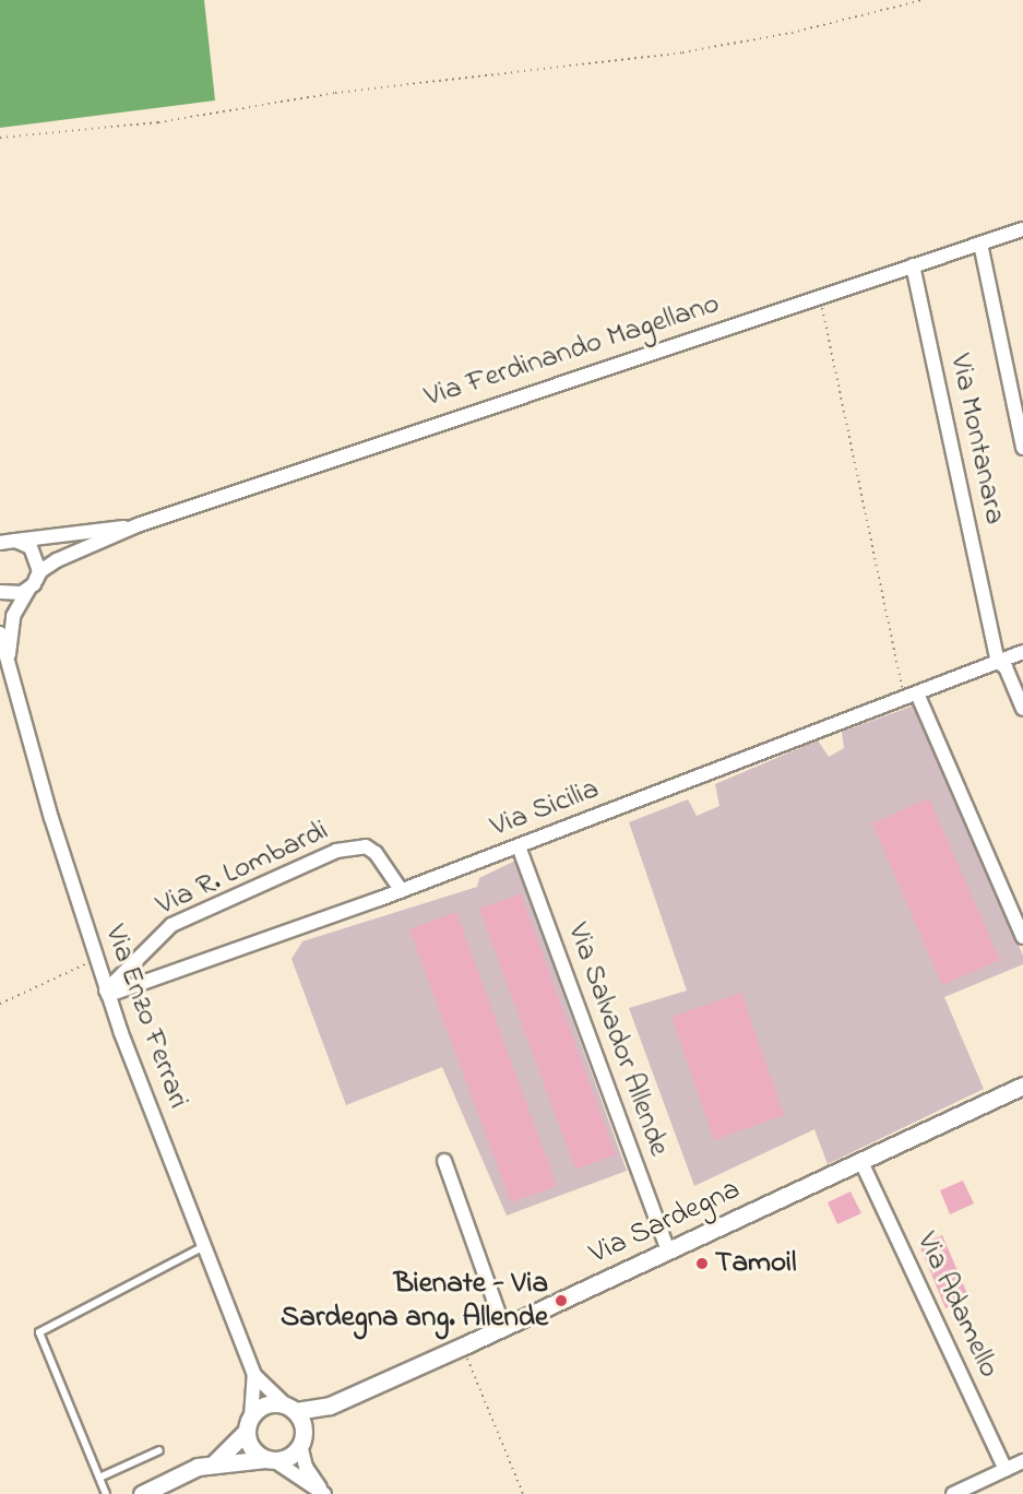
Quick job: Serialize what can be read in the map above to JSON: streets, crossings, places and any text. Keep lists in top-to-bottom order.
{
  "streets": {
    "street": [
      "Via Ferdinando Magellano",
      "Via Montanara",
      "Via Sicilia",
      "Via R. Lombardi",
      "Via Enzo Ferrari",
      "Via Salvador Allende",
      "Via Sardegna",
      "Via Adamello"
    ]
  },
  "crossings": [
    ["Via Ferdinando Magellano", "Via Montanara"],
    ["Via Ferdinando Magellano", "Via Enzo Ferrari"],
    ["Via Montanara", "Via Sicilia"],
    ["Via Sicilia", "Via R. Lombardi"],
    ["Via Sicilia", "Via Enzo Ferrari"],
    ["Via Sicilia", "Via Salvador Allende"],
    ["Via R. Lombardi", "Via Enzo Ferrari"],
    ["Via Enzo Ferrari", "Via Sardegna"],
    ["Via Salvador Allende", "Via Sardegna"],
    ["Via Sardegna", "Via Adamello"]
  ],
  "places": ["Tamoil", "Bienate - Via Sardegna ang. Allende"]
}
